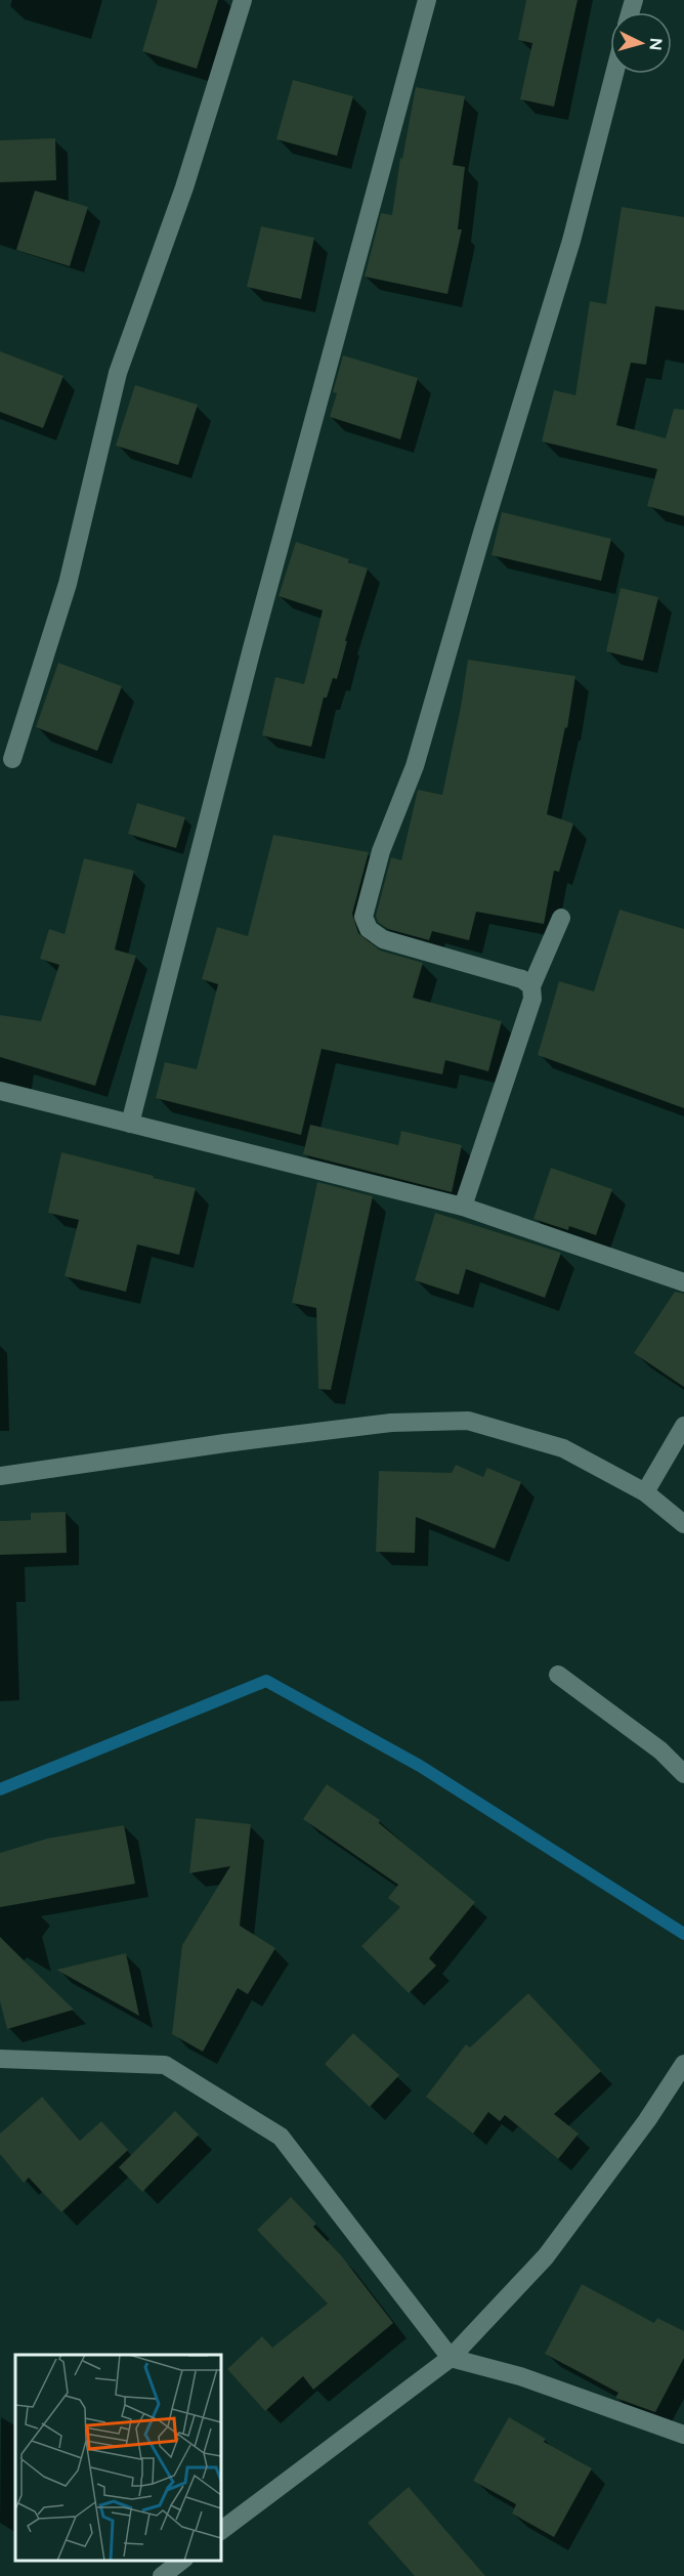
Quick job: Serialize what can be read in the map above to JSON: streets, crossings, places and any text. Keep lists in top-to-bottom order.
{
  "north": "right"
}
